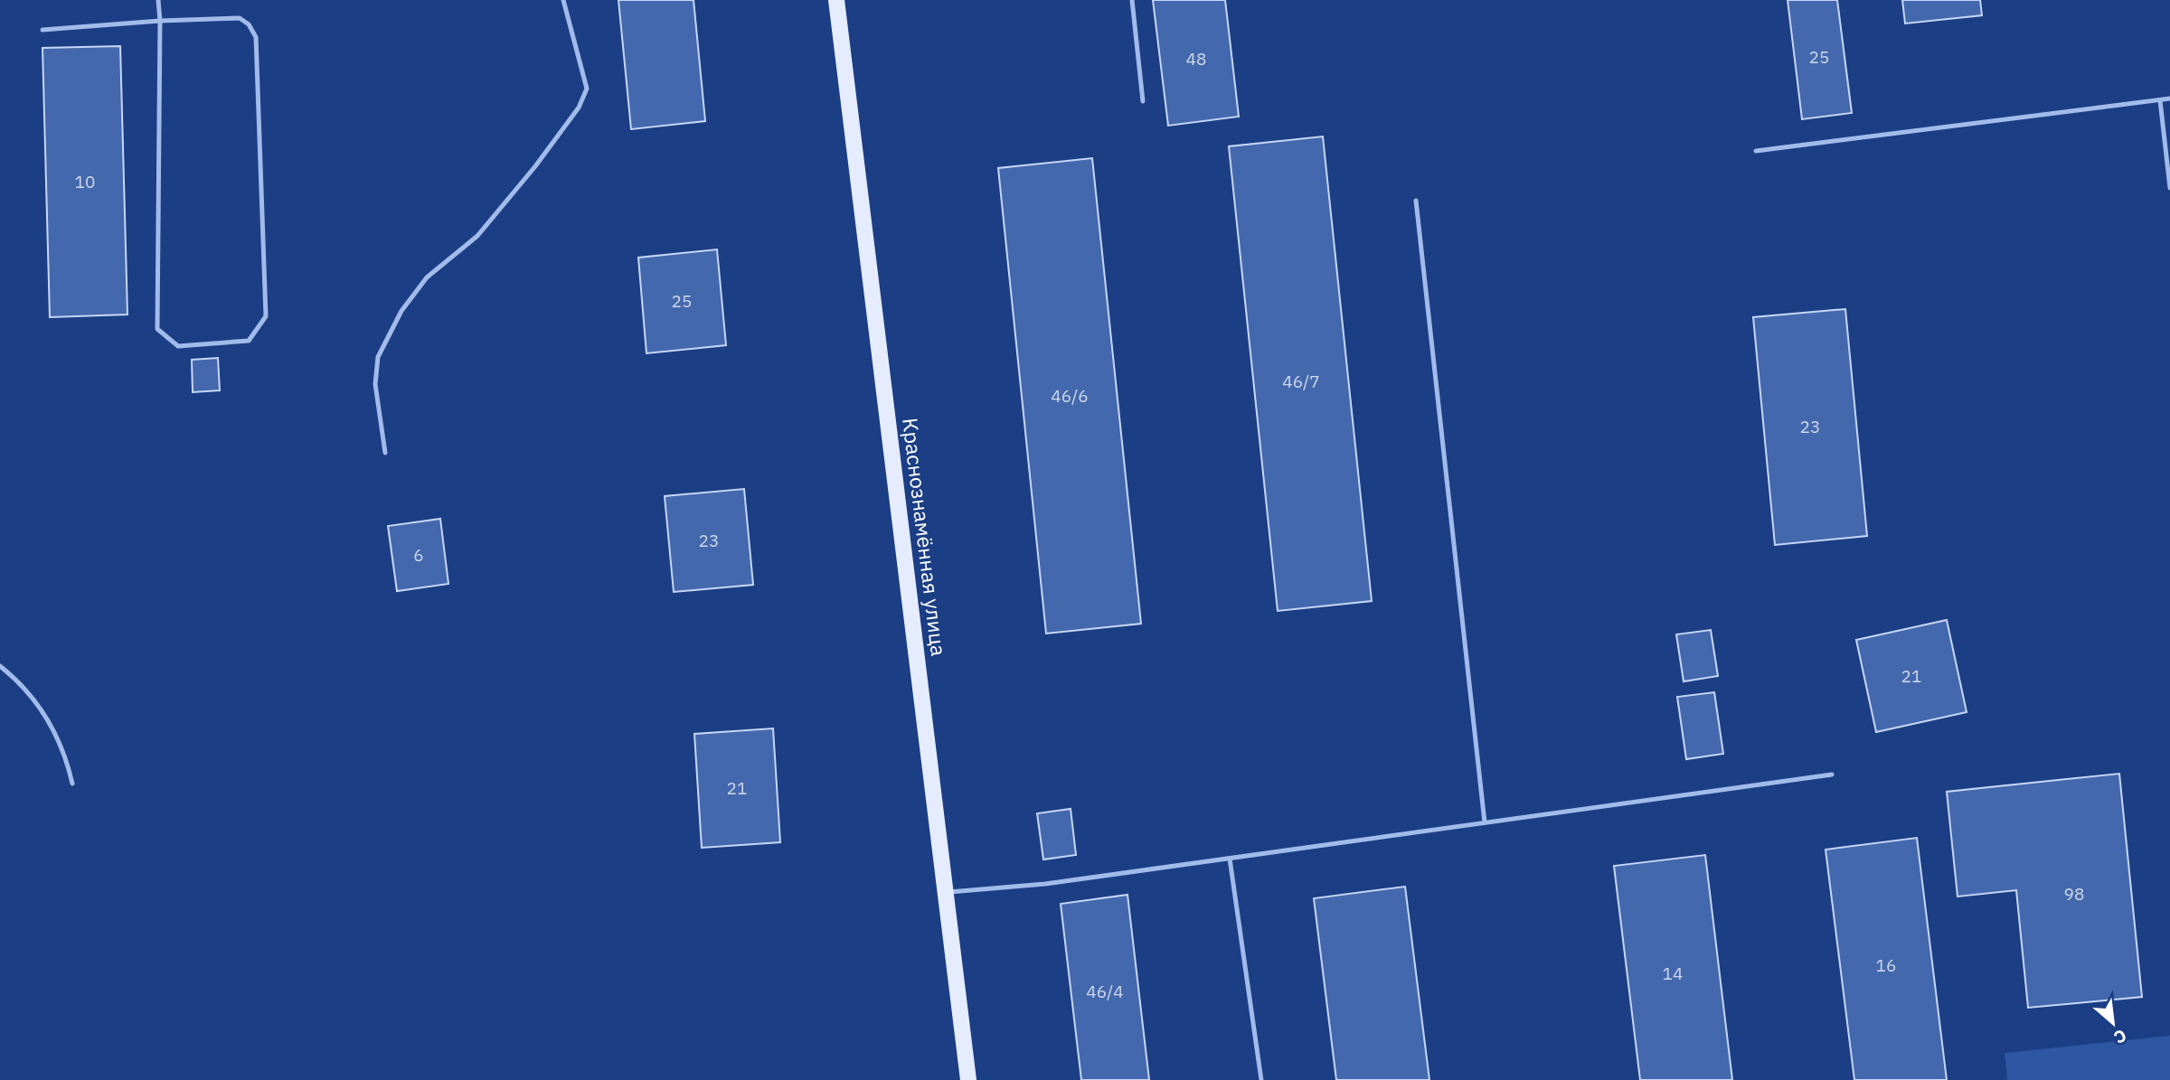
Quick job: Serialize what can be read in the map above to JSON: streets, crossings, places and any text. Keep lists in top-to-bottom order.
{
  "streets": {
    "main road": ["Краснознамённая улица"]
  },
  "house_numbers": [
    "25",
    "48",
    "10",
    "25",
    "46/7",
    "46/6",
    "23",
    "23",
    "6",
    "21",
    "21",
    "98",
    "16",
    "14",
    "46/4"
  ],
  "north": "bottom right"
}
